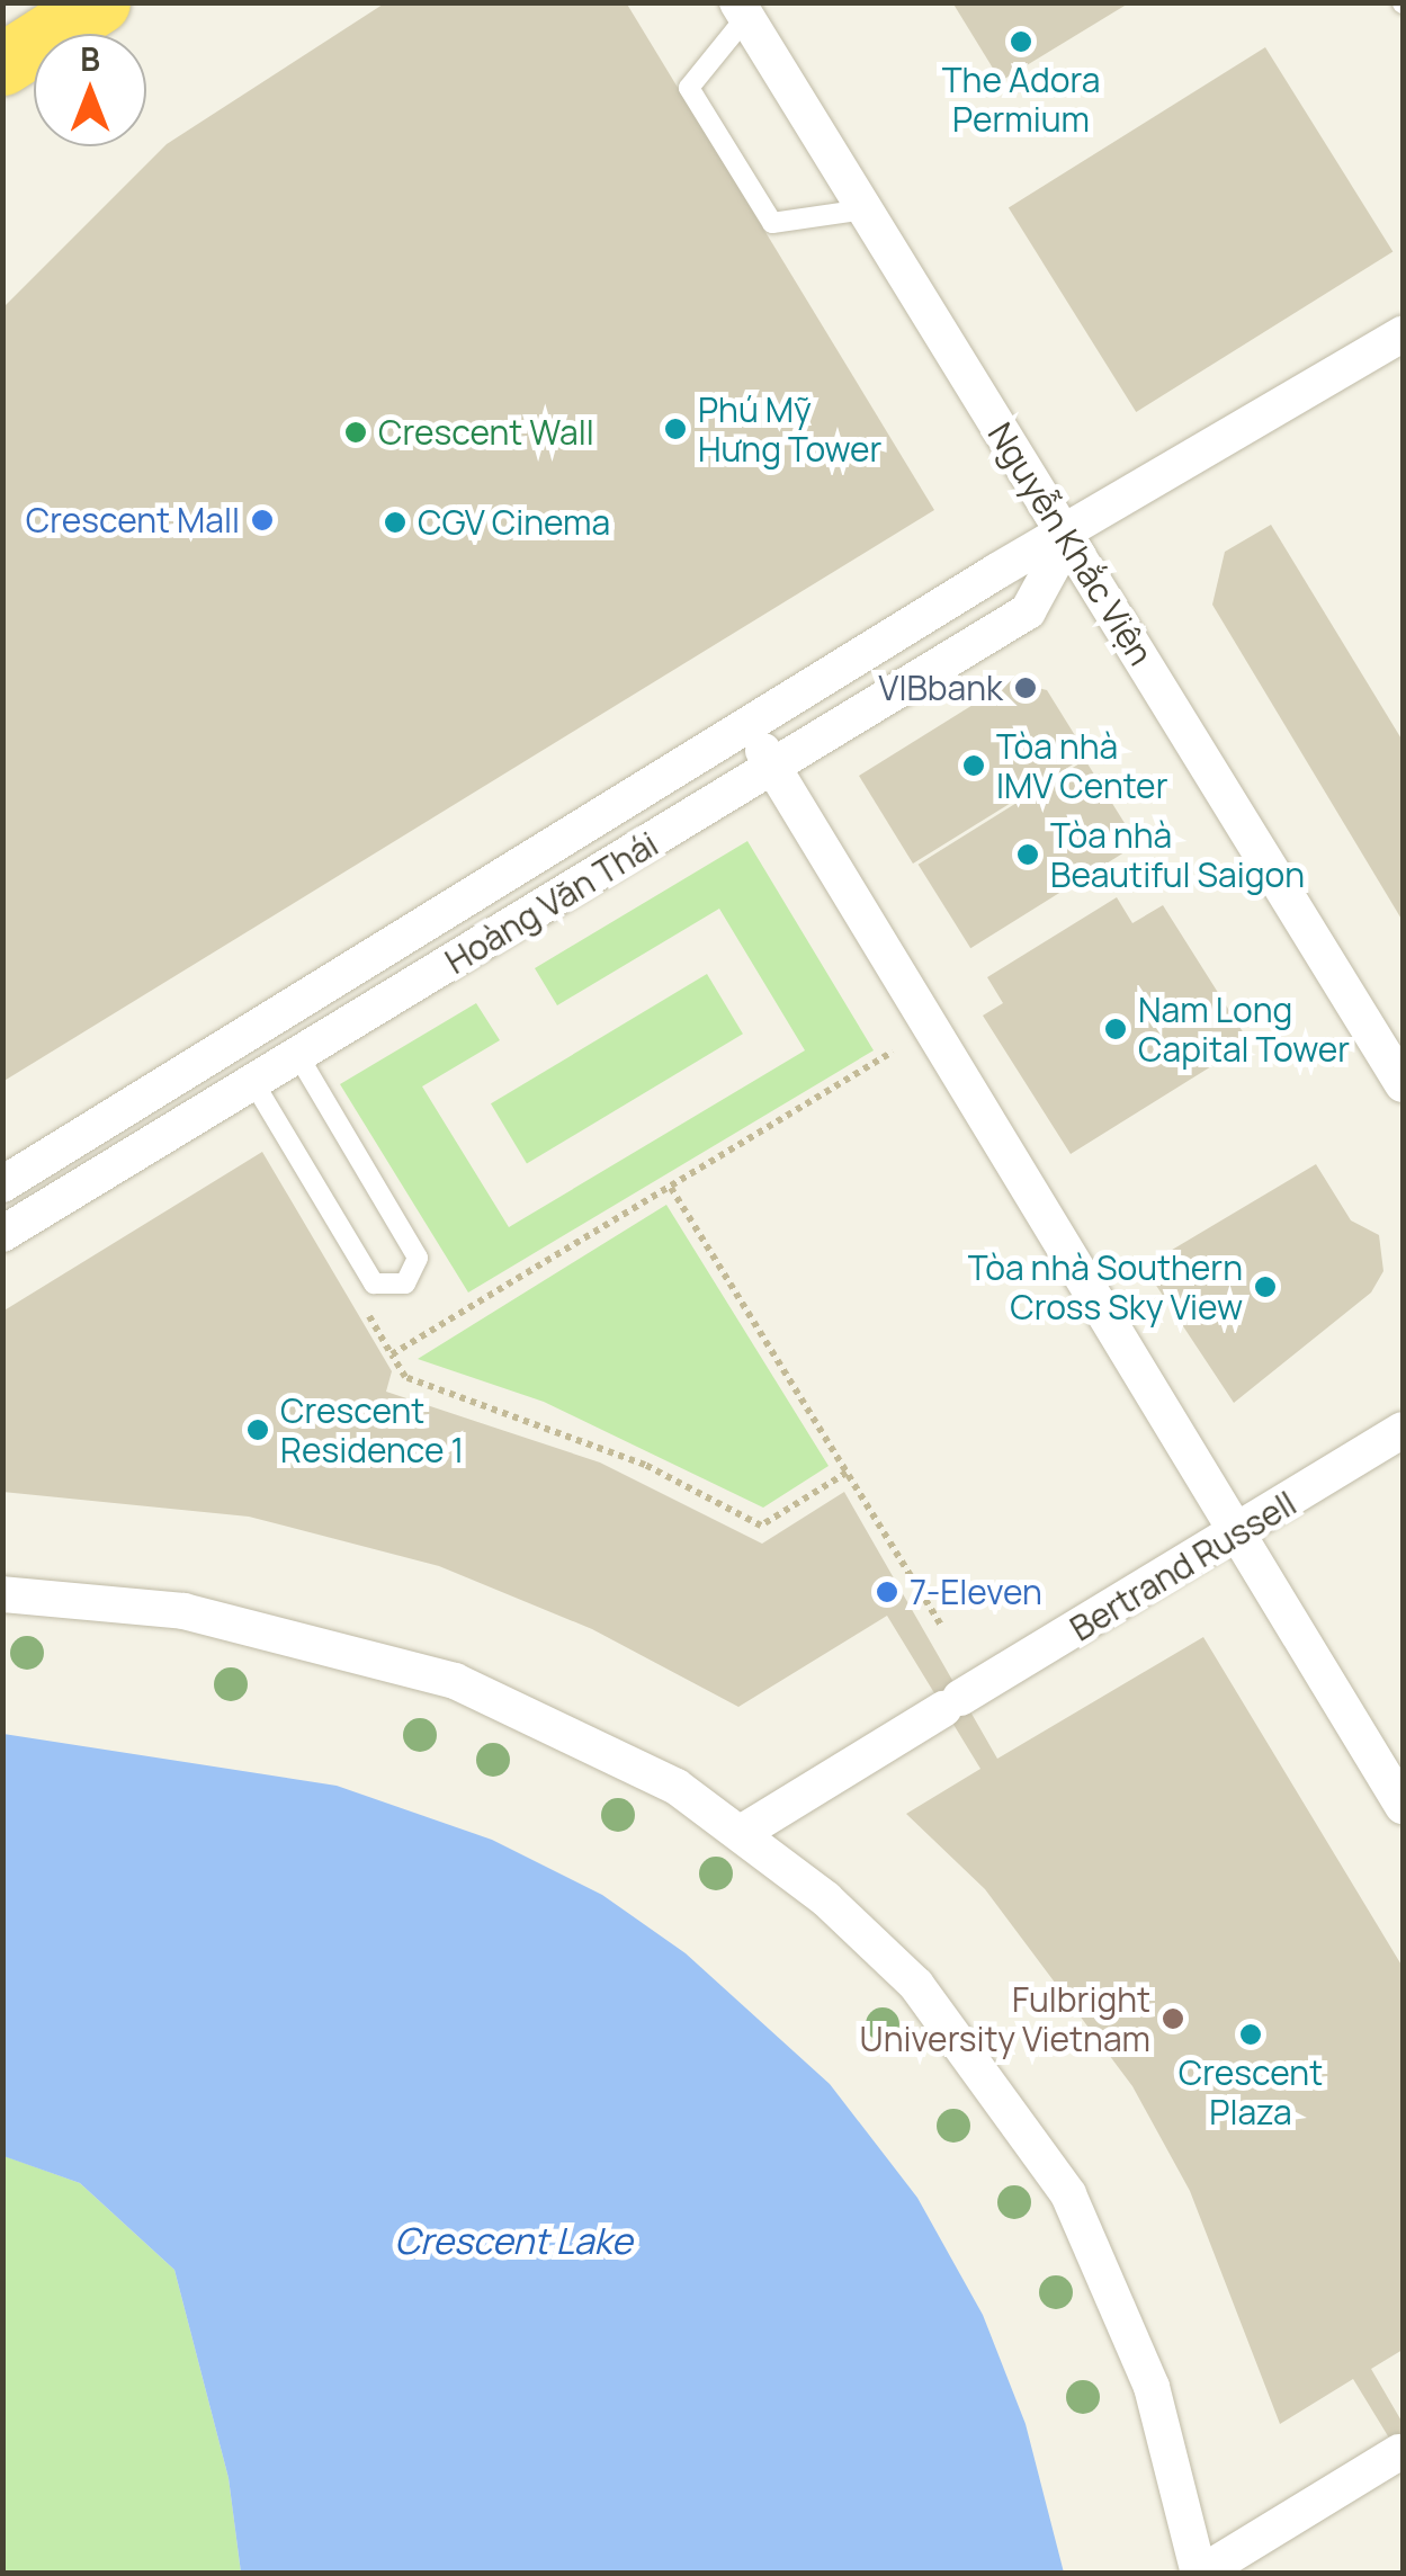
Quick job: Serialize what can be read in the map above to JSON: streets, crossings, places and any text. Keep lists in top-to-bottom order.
{
  "streets": {
    "street": ["Nguyễn Khắc Viện", "Hoàng Văn Thái", "Bertrand Russell"]
  },
  "crossings": [
    ["Nguyễn Khắc Viện", "Hoàng Văn Thái"]
  ],
  "water": ["Crescent Lake"],
  "places": [
    "The Adora Permium",
    "Phú Mỹ Hưng Tower",
    "Crescent Wall",
    "Crescent Mall",
    "CGV Cinema",
    "VIBbank",
    "Tòa nhà IMV Center",
    "Tòa nhà Beautiful Saigon",
    "Nam Long Capital Tower",
    "Tòa nhà Southern Cross Sky View",
    "Crescent Residence 1",
    "7-Eleven",
    "Fulbright University Vietnam",
    "Crescent Plaza"
  ],
  "north": "top"
}
